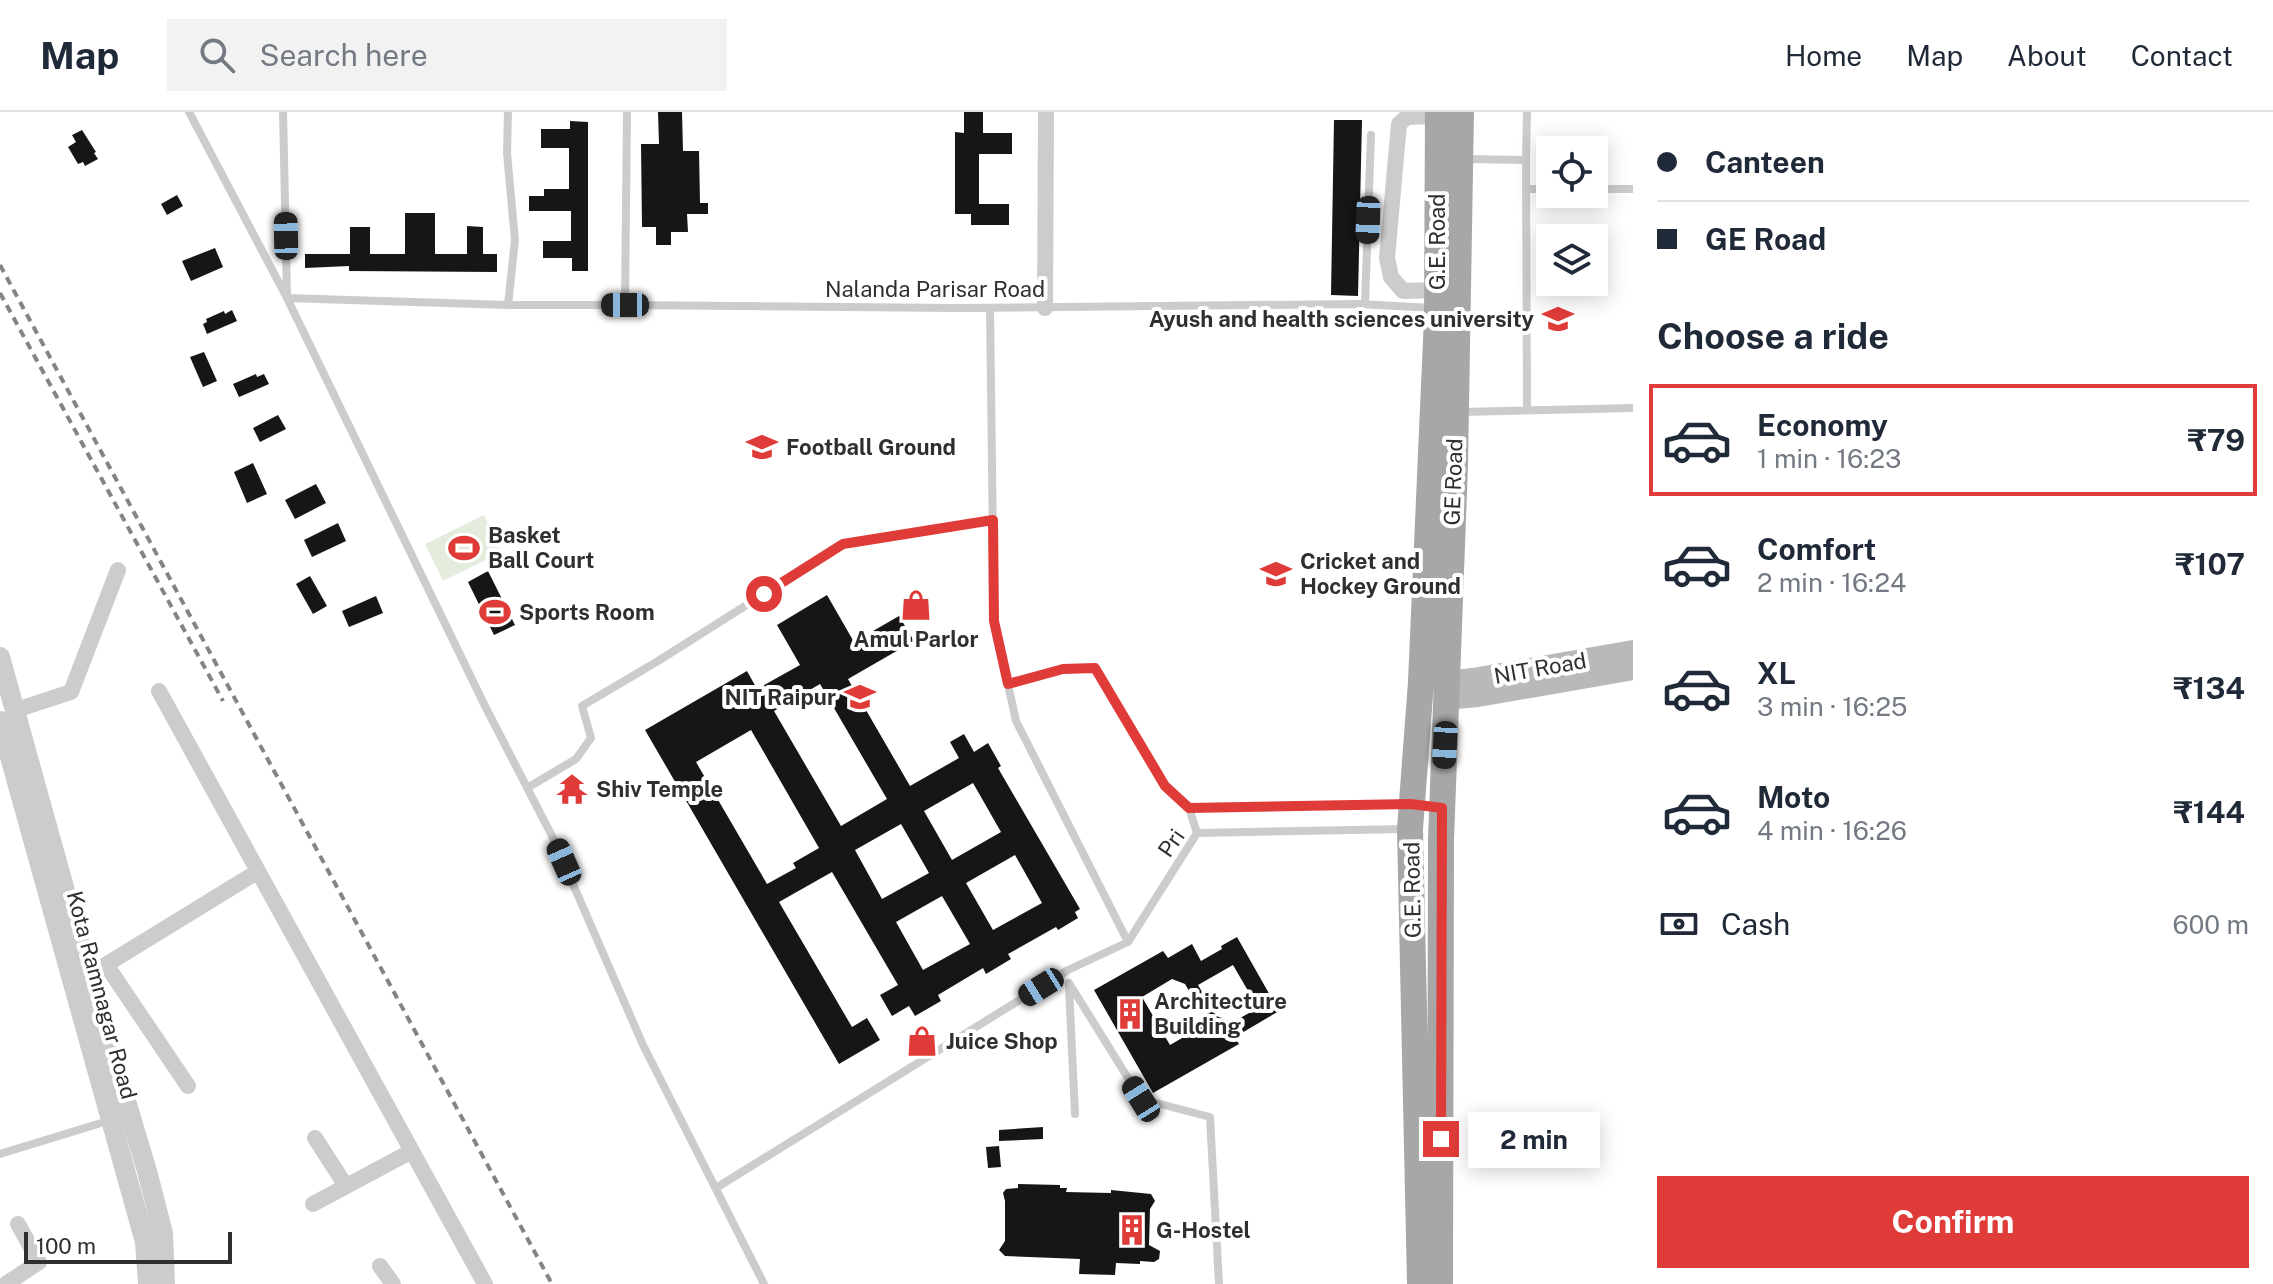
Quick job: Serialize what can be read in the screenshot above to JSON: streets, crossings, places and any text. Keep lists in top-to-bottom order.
{
  "streets": {
    "main road": ["G.E. Road", "GE Road", "NIT Road"],
    "street": ["Kota Ramnagar Road"],
    "lane": ["Nalanda Parisar Road", "Pri"]
  },
  "crossings": [
    ["G.E. Road", "Nalanda Parisar Road"],
    ["G.E. Road", "GE Road"],
    ["G.E. Road", "NIT Road"],
    ["G.E. Road", "Pri"],
    ["GE Road", "NIT Road"]
  ],
  "places": {
    "school or university": [
      "Ayush and health sciences university",
      "Football Ground",
      "Cricket and Hockey Ground",
      "NIT Raipur"
    ],
    "sports": ["Basket Ball Court", "Sports Room"],
    "shop": ["Amul Parlor", "Juice Shop"],
    "temple": ["Shiv Temple"],
    "building": ["Architecture Building", "G-Hostel"]
  },
  "scale_bar": "100 m",
  "page": {
    "header": "Map",
    "search": "Search here",
    "nav": [
      "Home",
      "Map",
      "About",
      "Contact"
    ],
    "banner": ["Canteen", "GE Road"],
    "heading": "Choose a ride",
    "list": [
      {
        "name": "Economy",
        "note": "1 min · 16:23",
        "value": "₹79"
      },
      {
        "name": "Comfort",
        "note": "2 min · 16:24",
        "value": "₹107"
      },
      {
        "name": "XL",
        "note": "3 min · 16:25",
        "value": "₹134"
      },
      {
        "name": "Moto",
        "note": "4 min · 16:26",
        "value": "₹144"
      }
    ],
    "pay": ["Cash", "600 m"],
    "bubble": "2 min",
    "buttons": "Confirm",
    "scale": "100 m"
  }
}
